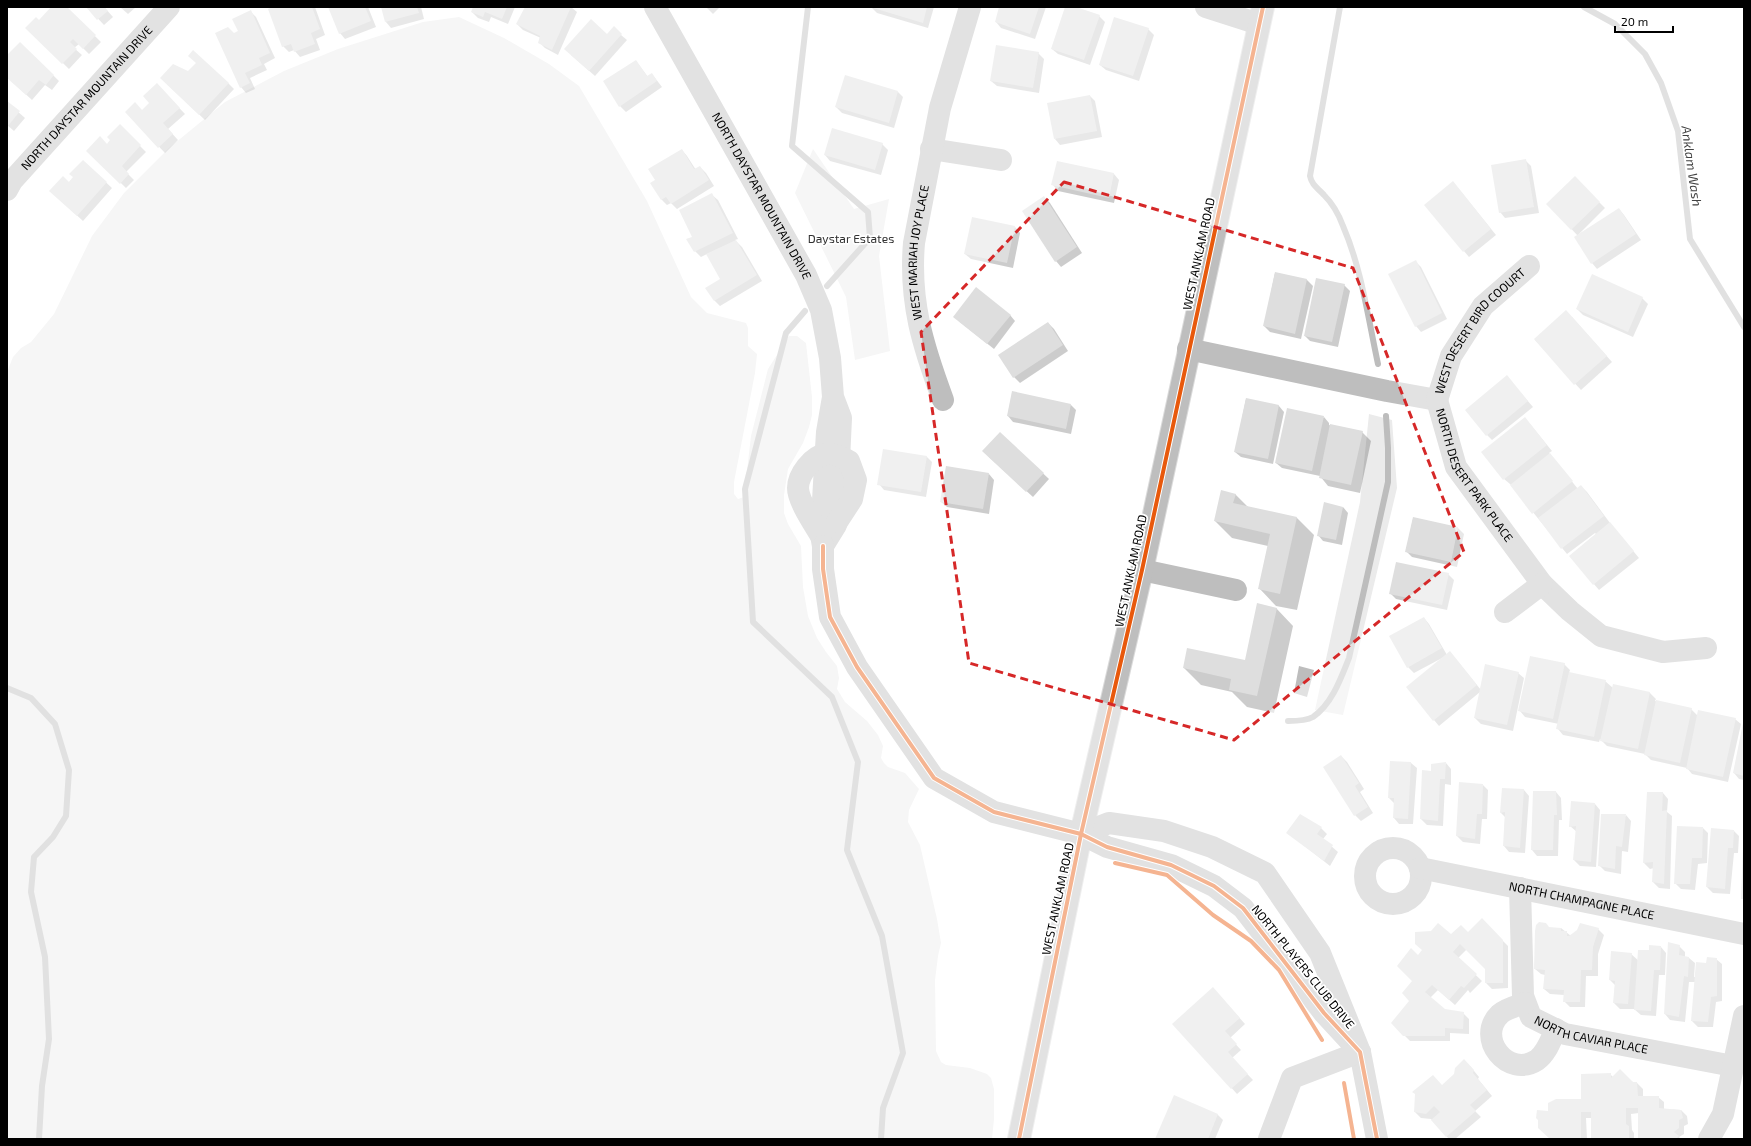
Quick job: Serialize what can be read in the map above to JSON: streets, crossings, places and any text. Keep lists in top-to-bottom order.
{
  "streets": {
    "street": [
      "NORTH DAYSTAR MOUNTAIN DRIVE",
      "WEST MARIAH JOY PLACE",
      "WEST ANKLAM ROAD",
      "WEST DESERT BIRD COOURT",
      "NORTH DESERT PARK PLACE",
      "NORTH CHAMPAGNE PLACE",
      "NORTH PLAYERS CLUB DRIVE",
      "NORTH CAVIAR PLACE"
    ]
  },
  "crossings": [
    ["NORTH DAYSTAR MOUNTAIN DRIVE", "WEST ANKLAM ROAD"],
    ["NORTH DAYSTAR MOUNTAIN DRIVE", "NORTH PLAYERS CLUB DRIVE"],
    ["WEST ANKLAM ROAD", "NORTH DESERT PARK PLACE"],
    ["WEST ANKLAM ROAD", "NORTH PLAYERS CLUB DRIVE"],
    ["WEST DESERT BIRD COOURT", "NORTH DESERT PARK PLACE"],
    ["NORTH CHAMPAGNE PLACE", "NORTH CAVIAR PLACE"]
  ],
  "water": ["Anklam Wash"],
  "parks": ["Daystar Estates"],
  "scale_bar": "20 m"
}
